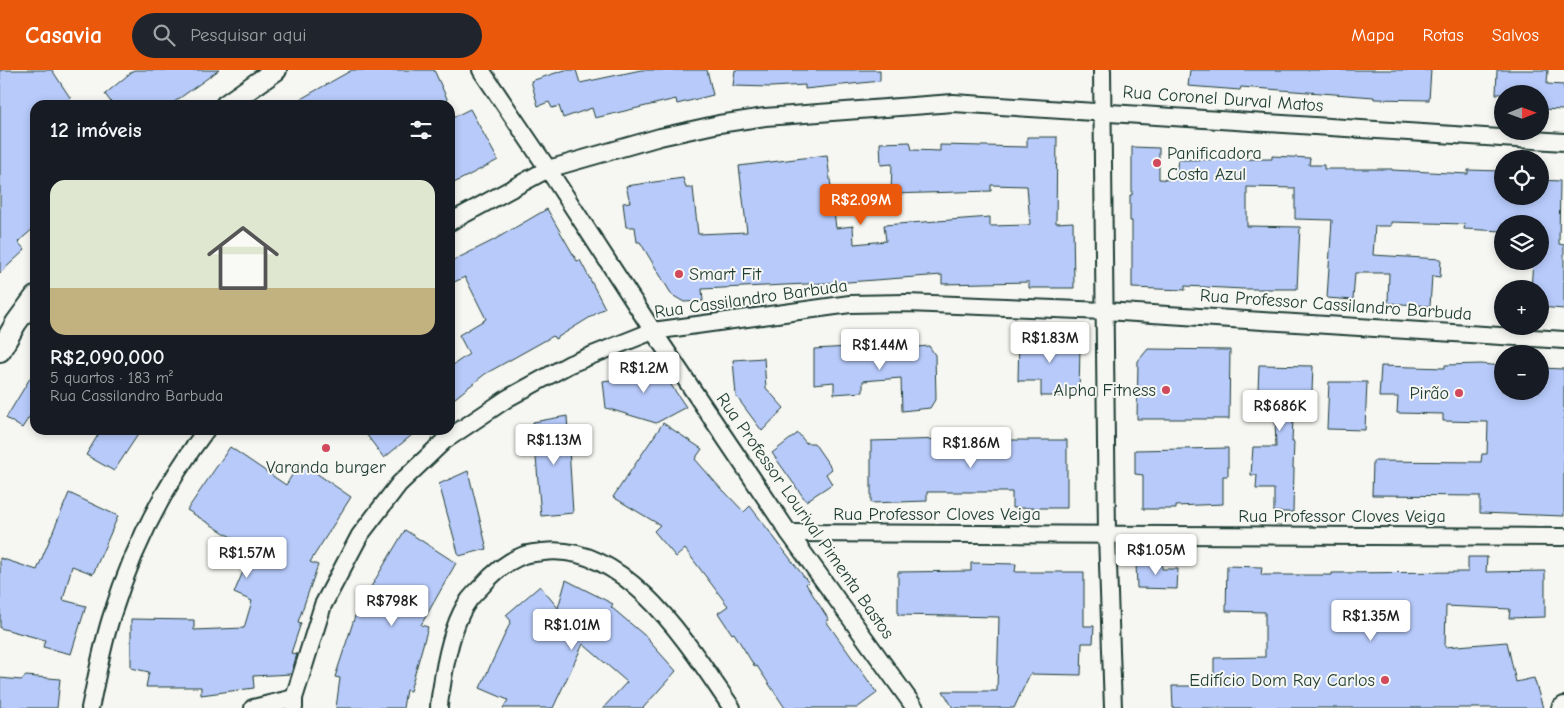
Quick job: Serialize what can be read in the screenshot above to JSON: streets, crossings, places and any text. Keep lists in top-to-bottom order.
{
  "streets": {
    "street": [
      "Rua Coronel Durval Matos",
      "Rua Cassilandro Barbuda",
      "Rua Professor Cassilandro Barbuda",
      "Rua Professor Cloves Veiga",
      "Rua Professor Lourival Pimenta Bastos"
    ]
  },
  "crossings": [
    ["Rua Coronel Durval Matos", "Rua Professor Lourival Pimenta Bastos"],
    ["Rua Cassilandro Barbuda", "Rua Professor Cassilandro Barbuda"],
    ["Rua Cassilandro Barbuda", "Rua Professor Lourival Pimenta Bastos"],
    ["Rua Professor Cloves Veiga", "Rua Professor Lourival Pimenta Bastos"]
  ],
  "places": [
    "Panificadora Costa Azul",
    "Smart Fit",
    "Alpha Fitness",
    "Pirão",
    "Varanda burger",
    "Edifício Dom Ray Carlos"
  ],
  "north": "right",
  "page": {
    "header": "Casavia",
    "search": "Pesquisar aqui",
    "nav": ["Mapa", "Rotas", "Salvos"],
    "map_buttons": ["+", "−"],
    "heading": "12 imóveis",
    "list": [
      {
        "name": "R$2,090,000",
        "note": "5 quartos · 183 m² · Rua Cassilandro Barbuda"
      }
    ],
    "price": [
      "R$2.09M",
      "R$1.83M",
      "R$1.44M",
      "R$1.2M",
      "R$686K",
      "R$1.13M",
      "R$1.86M",
      "R$1.05M",
      "R$1.57M",
      "R$798K",
      "R$1.35M",
      "R$1.01M"
    ]
  }
}
